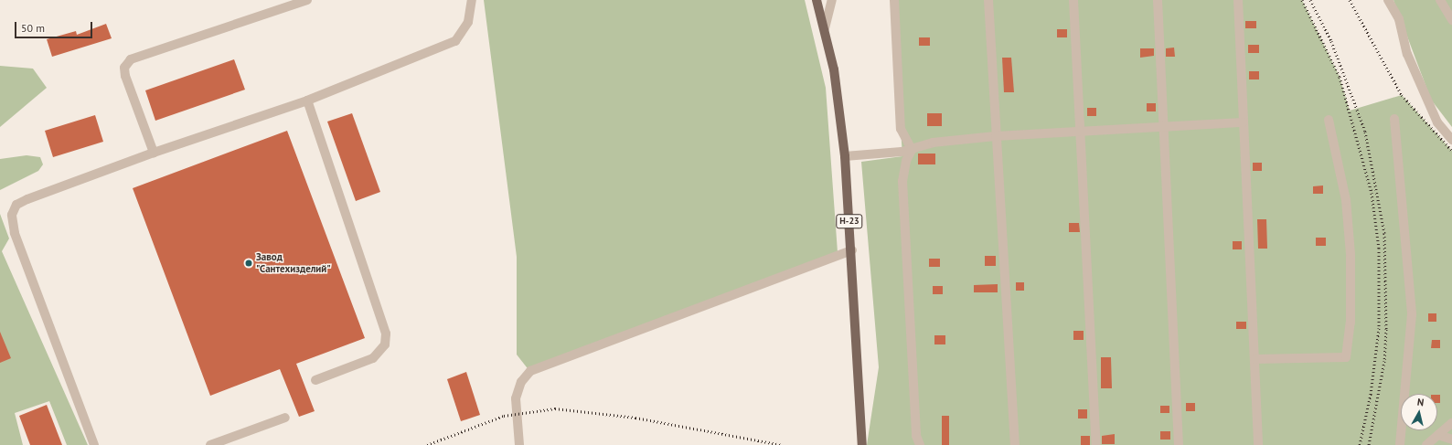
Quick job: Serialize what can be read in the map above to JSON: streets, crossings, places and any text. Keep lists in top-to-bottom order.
{
  "streets": {
    "main road": ["Н-23"]
  },
  "places": ["Завод \"Сантехизделий\""],
  "scale_bar": "50 m",
  "north": "top"
}
